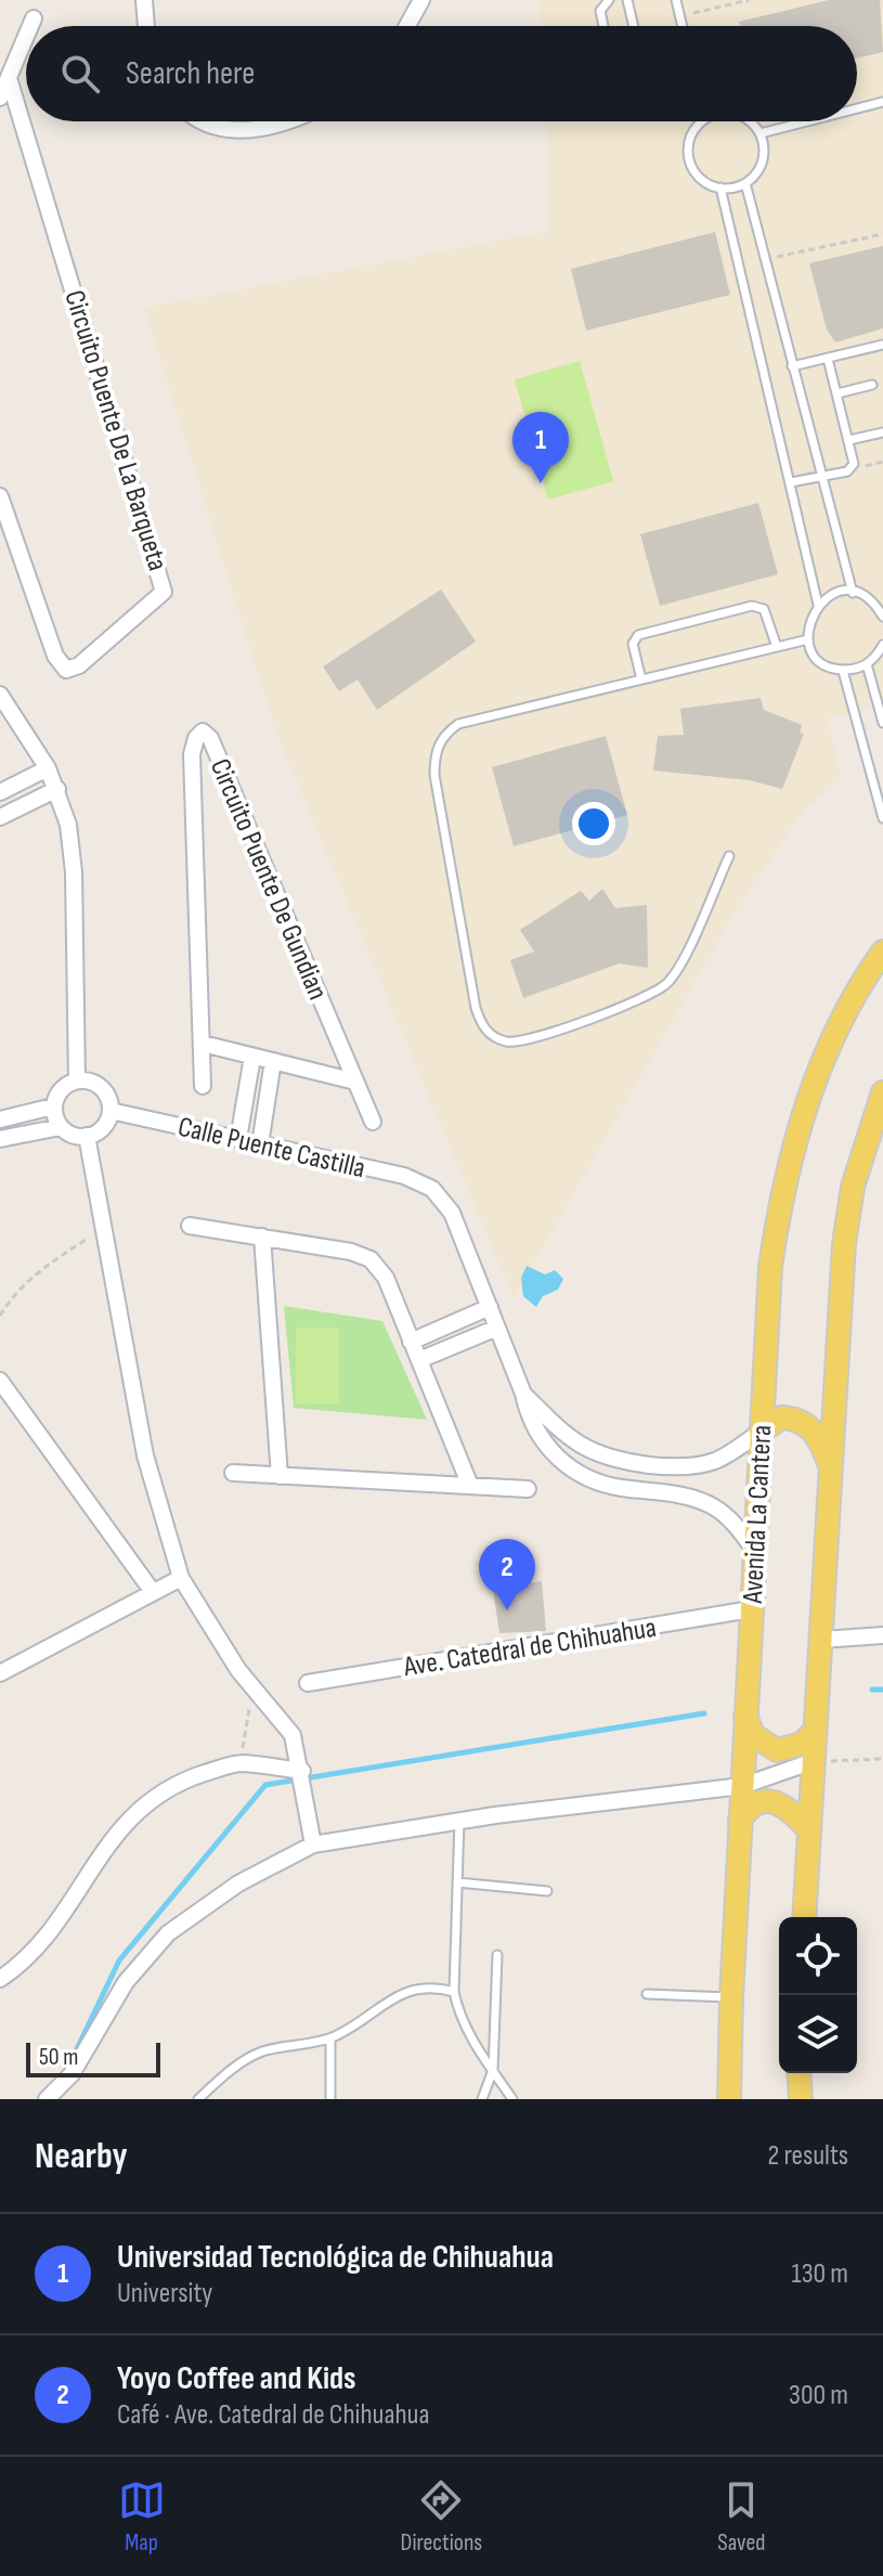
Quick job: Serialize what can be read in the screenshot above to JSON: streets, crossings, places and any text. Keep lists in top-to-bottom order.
{
  "streets": {
    "main road": ["Avenida La Cantera"],
    "street": [
      "Circuito Puente De La Barqueta",
      "Circuito Puente De Gundian",
      "Calle Puente Castilla",
      "Ave. Catedral de Chihuahua"
    ]
  },
  "crossings": [
    ["Avenida La Cantera", "Ave. Catedral de Chihuahua"]
  ],
  "scale_bar": "50 m",
  "page": {
    "search": "Search here",
    "pins": ["1", "2"],
    "scale": "50 m",
    "heading": ["Nearby", "2 results"],
    "list": [
      {
        "mark": "1",
        "name": "Universidad Tecnológica de Chihuahua",
        "note": "University",
        "value": "130 m"
      },
      {
        "mark": "2",
        "name": "Yoyo Coffee and Kids",
        "note": "Café · Ave. Catedral de Chihuahua",
        "value": "300 m"
      }
    ],
    "nav": ["Map", "Directions", "Saved"]
  }
}
